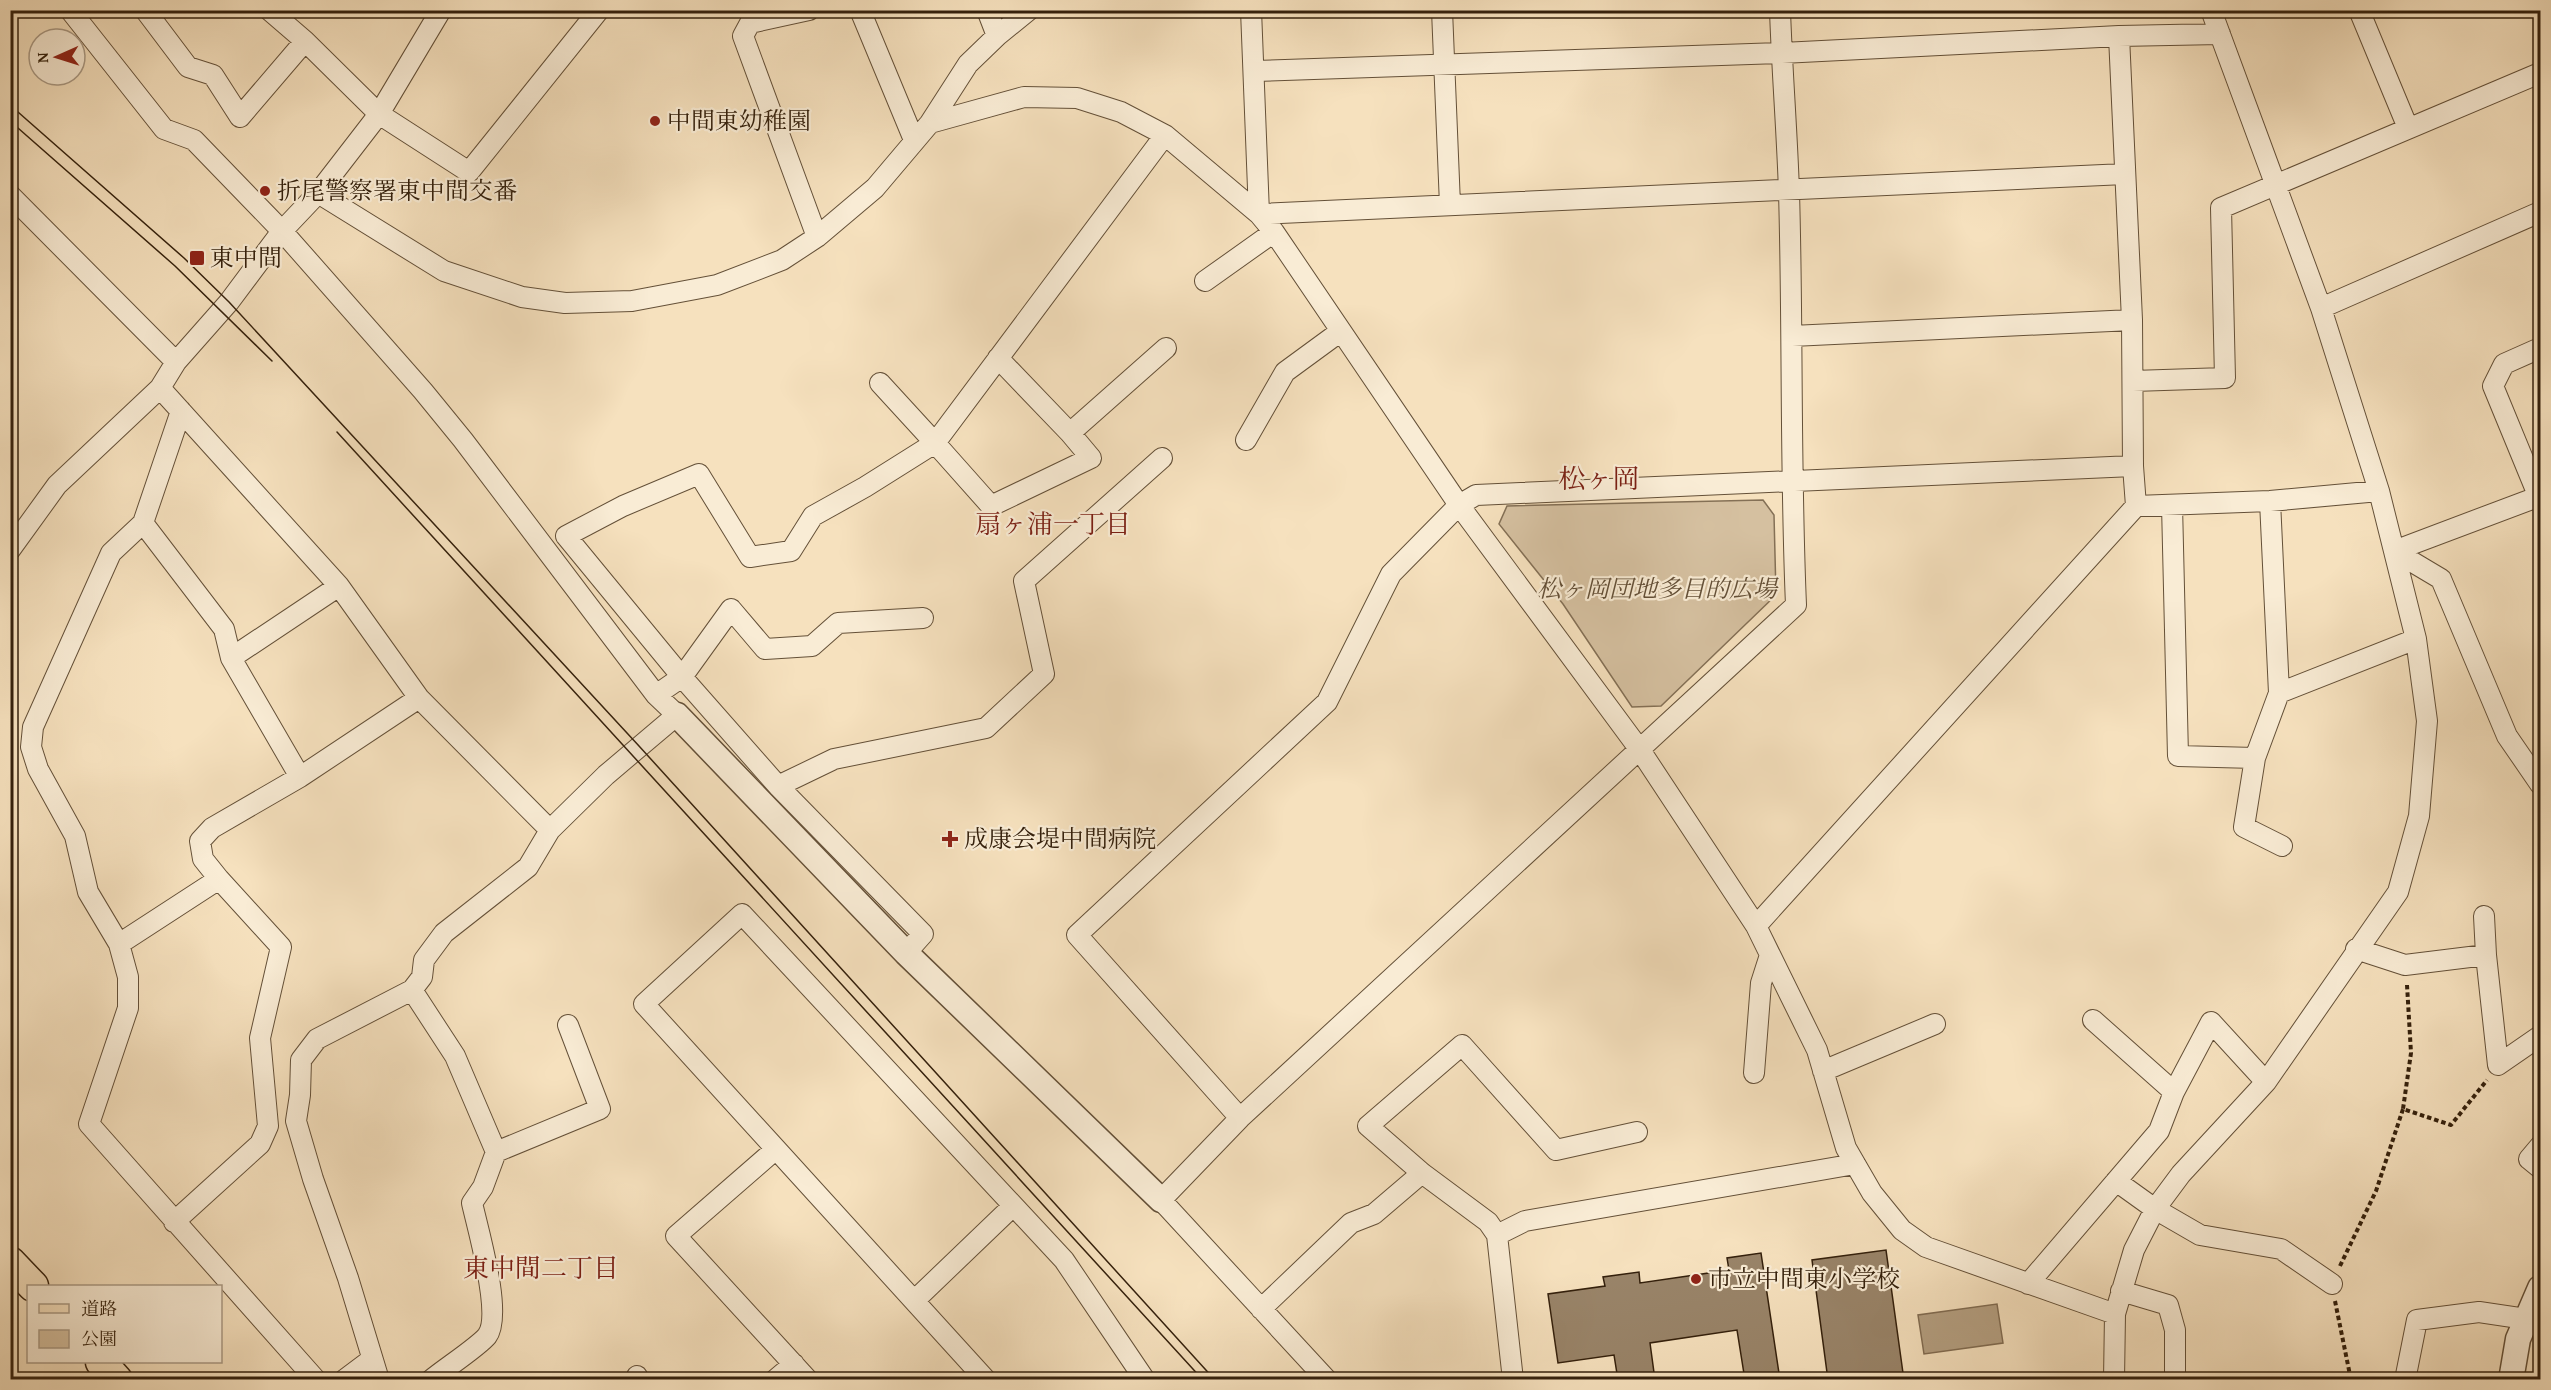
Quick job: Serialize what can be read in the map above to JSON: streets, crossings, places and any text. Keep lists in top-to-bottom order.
{
  "districts": ["松ヶ岡", "扇ヶ浦一丁目", "東中間二丁目"],
  "parks": ["松ヶ岡団地多目的広場"],
  "places": {
    "other": ["中間東幼稚園", "折尾警察署東中間交番", "市立中間東小学校"],
    "transit": ["東中間"],
    "health": ["成康会堤中間病院"]
  },
  "legend": ["道路", "公園"],
  "north": "left"
}
